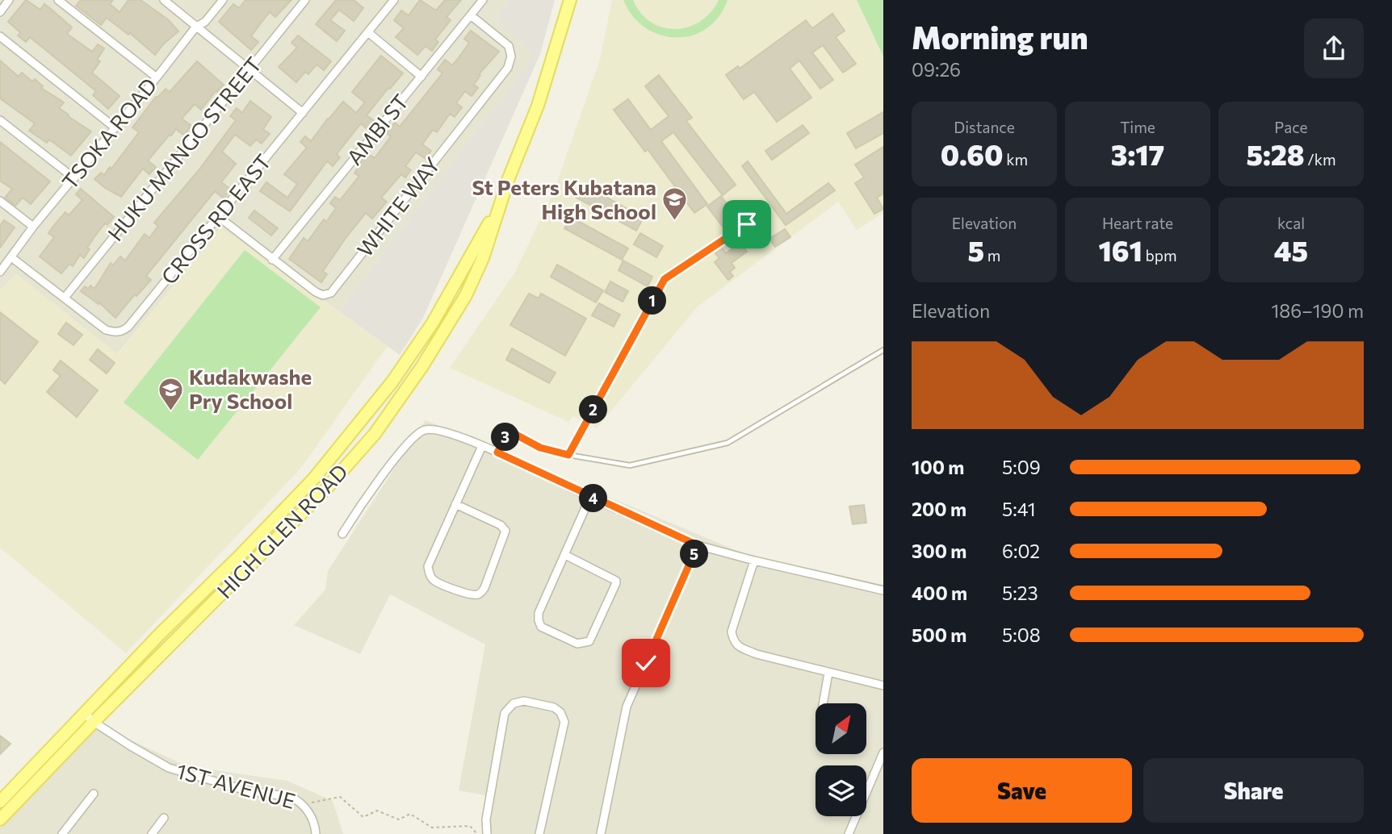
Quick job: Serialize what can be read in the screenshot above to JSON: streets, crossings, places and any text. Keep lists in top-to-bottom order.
{
  "streets": {
    "main road": ["HIGH GLEN ROAD"],
    "street": [
      "AMBI ST",
      "TSOKA ROAD",
      "HUKU MANGO STREET",
      "WHITE WAY",
      "CROSS RD EAST",
      "1ST AVENUE"
    ]
  },
  "crossings": [
    ["AMBI ST", "WHITE WAY"],
    ["TSOKA ROAD", "CROSS RD EAST"],
    ["HUKU MANGO STREET", "CROSS RD EAST"],
    ["WHITE WAY", "CROSS RD EAST"],
    ["HIGH GLEN ROAD", "1ST AVENUE"]
  ],
  "places": {
    "school or university": ["St Peters Kubatana High School", "Kudakwashe Pry School"]
  },
  "north": "top right",
  "page": {
    "heading": ["Morning run", "09:26"],
    "stats": [
      ["Distance", "0.60 km"],
      ["Time", "3:17"],
      ["Pace", "5:28 /km"],
      ["Elevation", "5 m"],
      ["Heart rate", "161 bpm"],
      ["kcal", "45"]
    ],
    "pins": [
      "1",
      "2",
      "3",
      "4",
      "5"
    ],
    "chart": ["Elevation", "186–190 m"],
    "list": [
      {
        "name": "100 m",
        "note": "5:09"
      },
      {
        "name": "200 m",
        "note": "5:41"
      },
      {
        "name": "300 m",
        "note": "6:02"
      },
      {
        "name": "400 m",
        "note": "5:23"
      },
      {
        "name": "500 m",
        "note": "5:08"
      }
    ],
    "buttons": ["Save", "Share"]
  }
}
